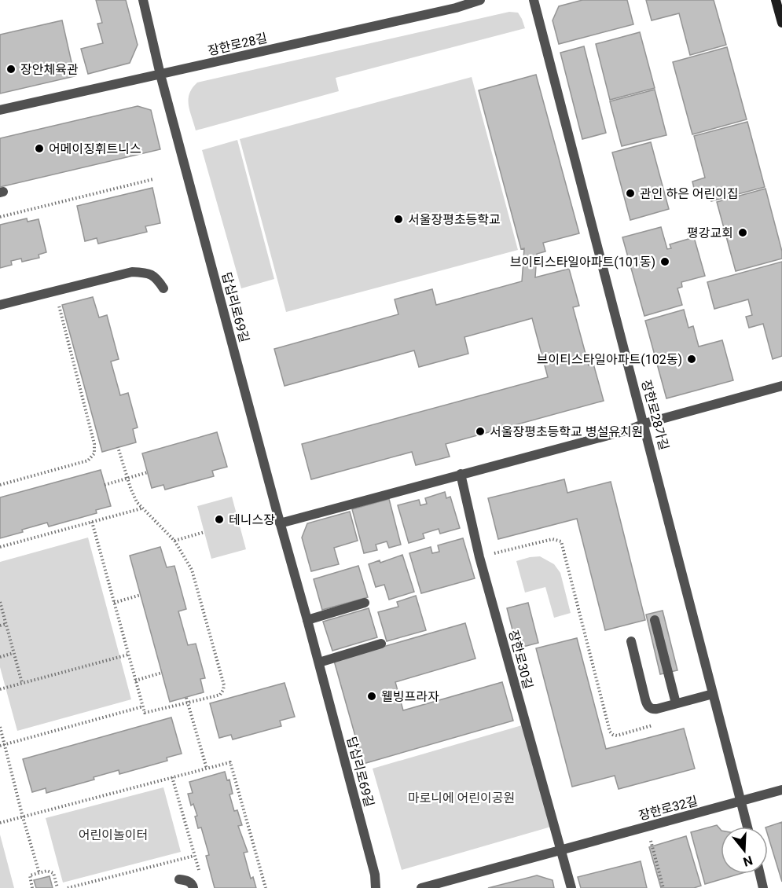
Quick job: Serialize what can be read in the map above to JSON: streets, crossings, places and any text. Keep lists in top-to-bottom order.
{
  "streets": {
    "street": [
      "장한로28길",
      "답십리로69길",
      "장한로28가길",
      "장한로30길",
      "장한로32길"
    ]
  },
  "crossings": [
    ["장한로28길", "답십리로69길"],
    ["장한로28가길", "장한로32길"],
    ["장한로30길", "장한로32길"]
  ],
  "parks": ["마로니에 어린이공원", "어린이놀이터"],
  "places": [
    "장안체육관",
    "어메이징휘트니스",
    "관인 하은 어린이집",
    "서울장평초등학교",
    "평강교회",
    "브이티스타일아파트(101동)",
    "브이티스타일아파트(102동)",
    "서울장평초등학교 병설유치원",
    "테니스장",
    "웰빙프라자"
  ],
  "north": "bottom"
}
